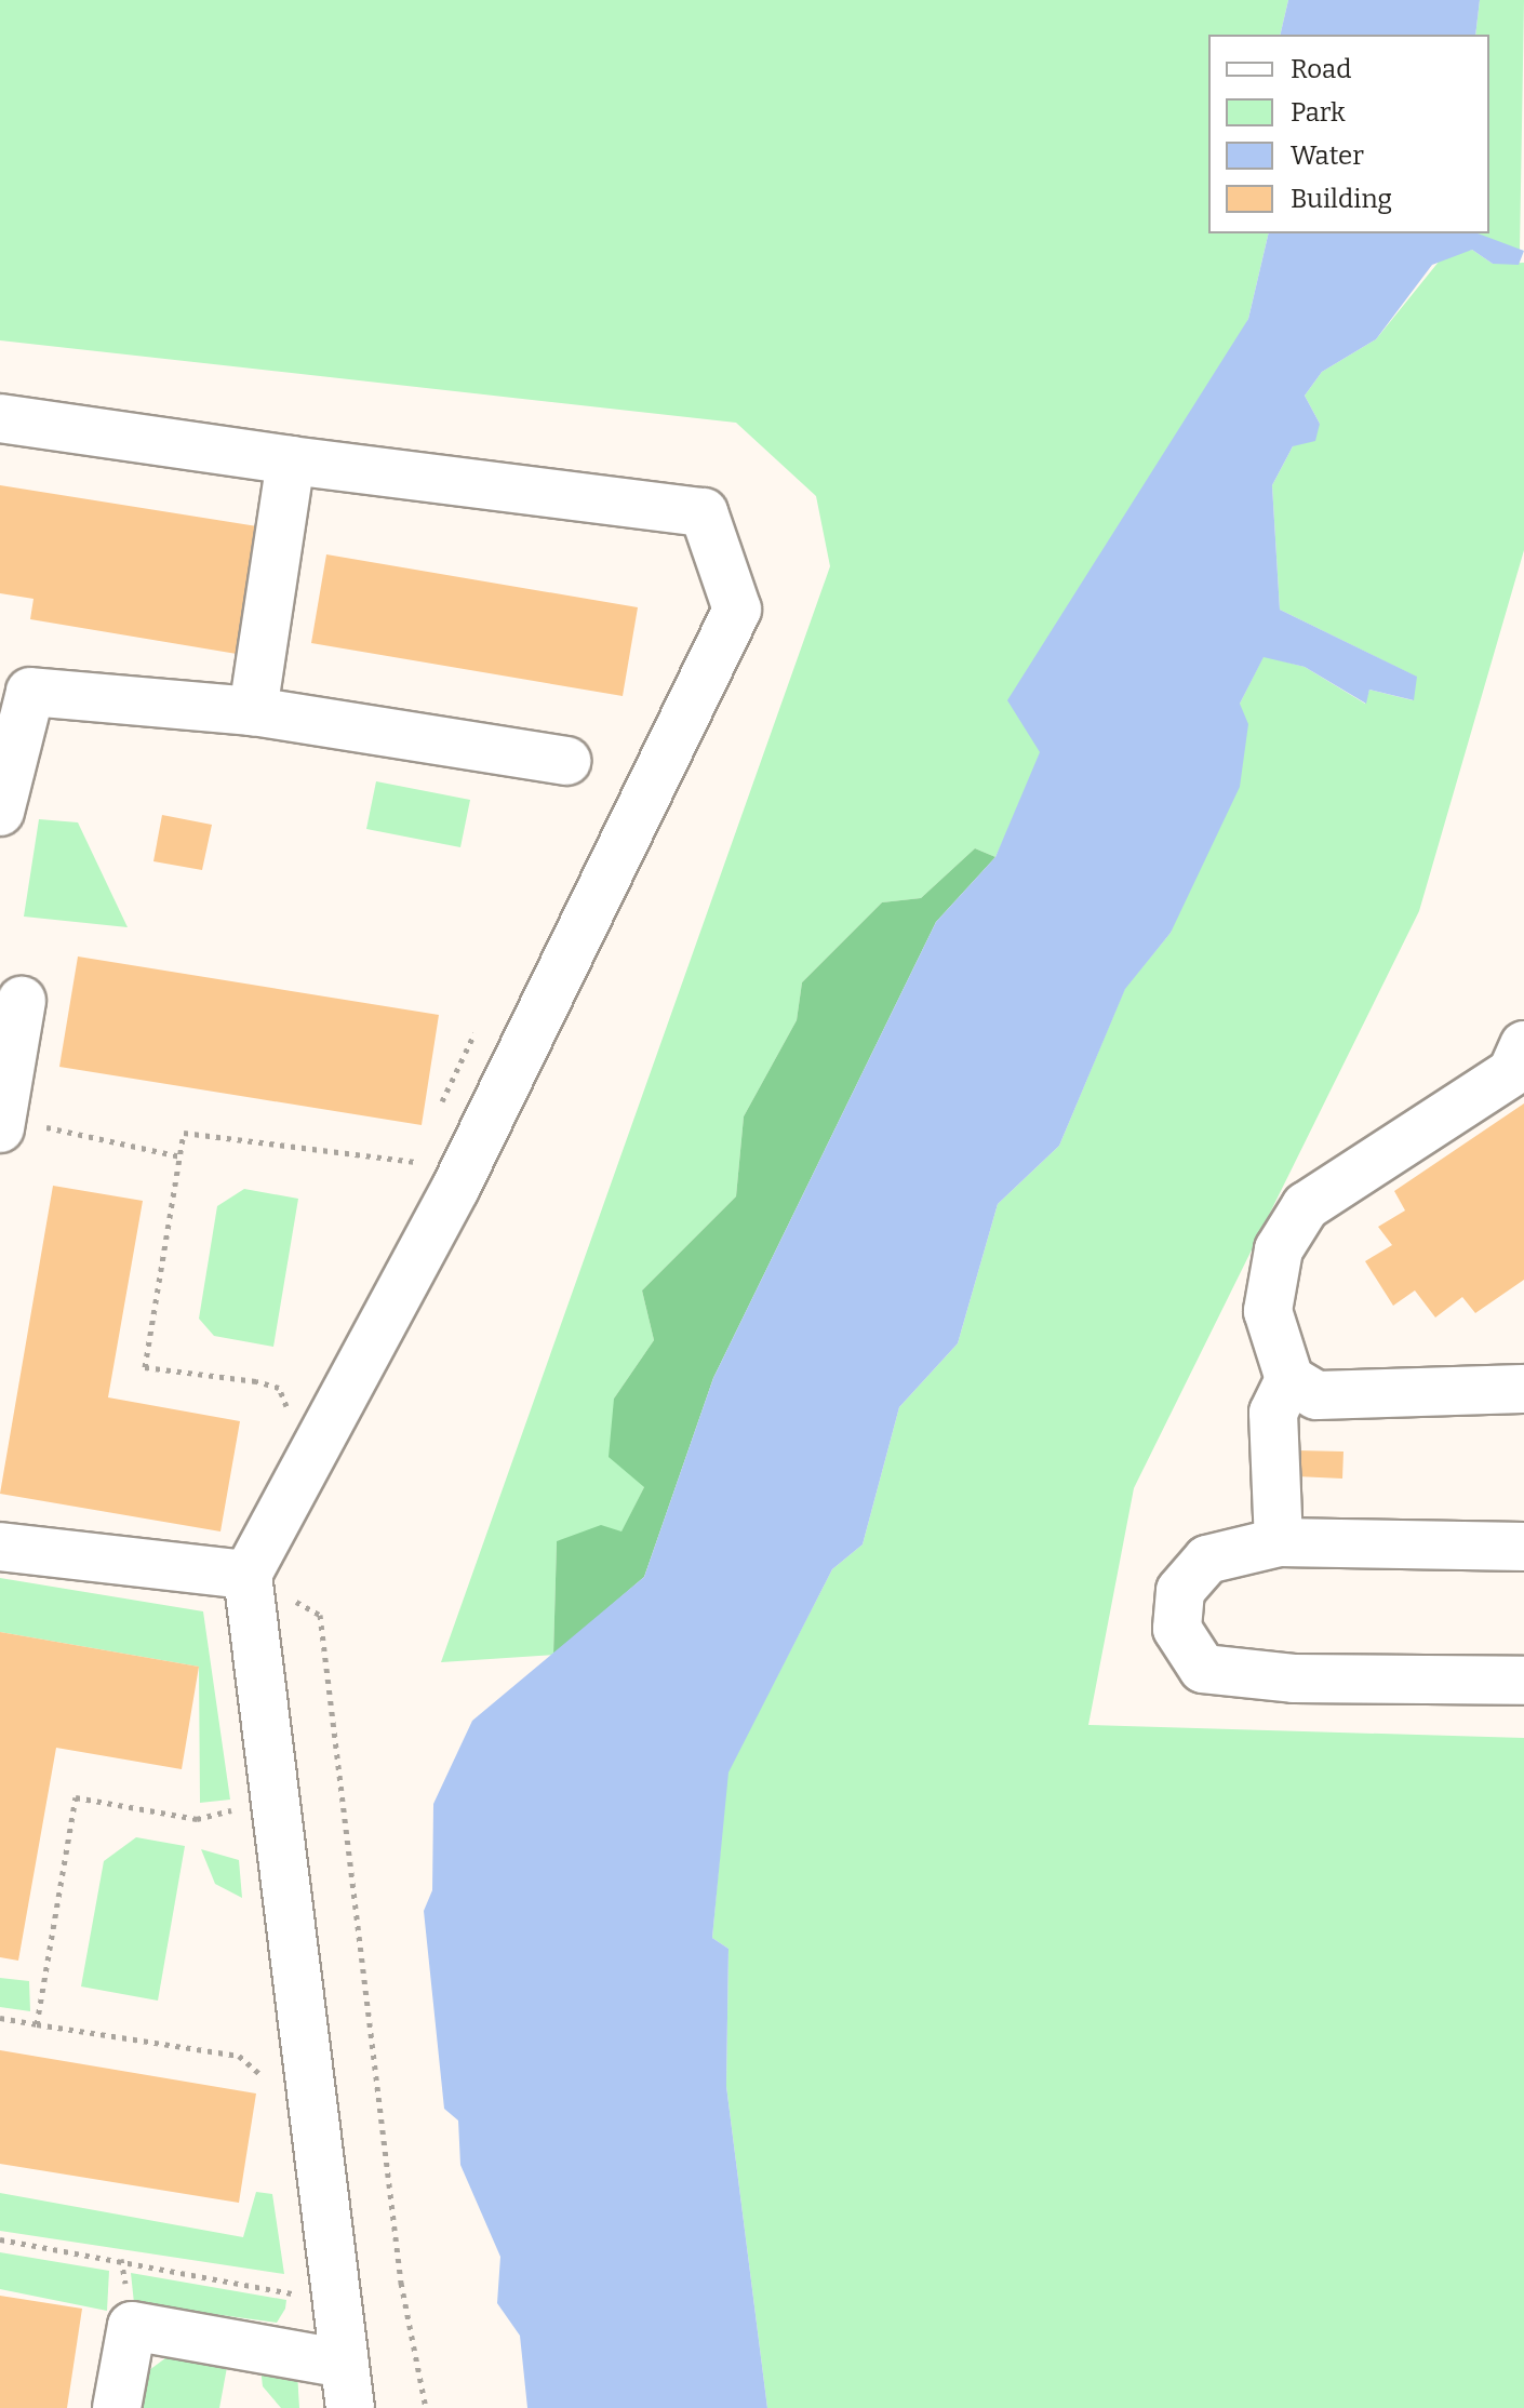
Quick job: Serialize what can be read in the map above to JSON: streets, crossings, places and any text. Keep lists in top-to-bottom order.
{
  "legend": [
    "Road",
    "Park",
    "Water",
    "Building"
  ]
}
